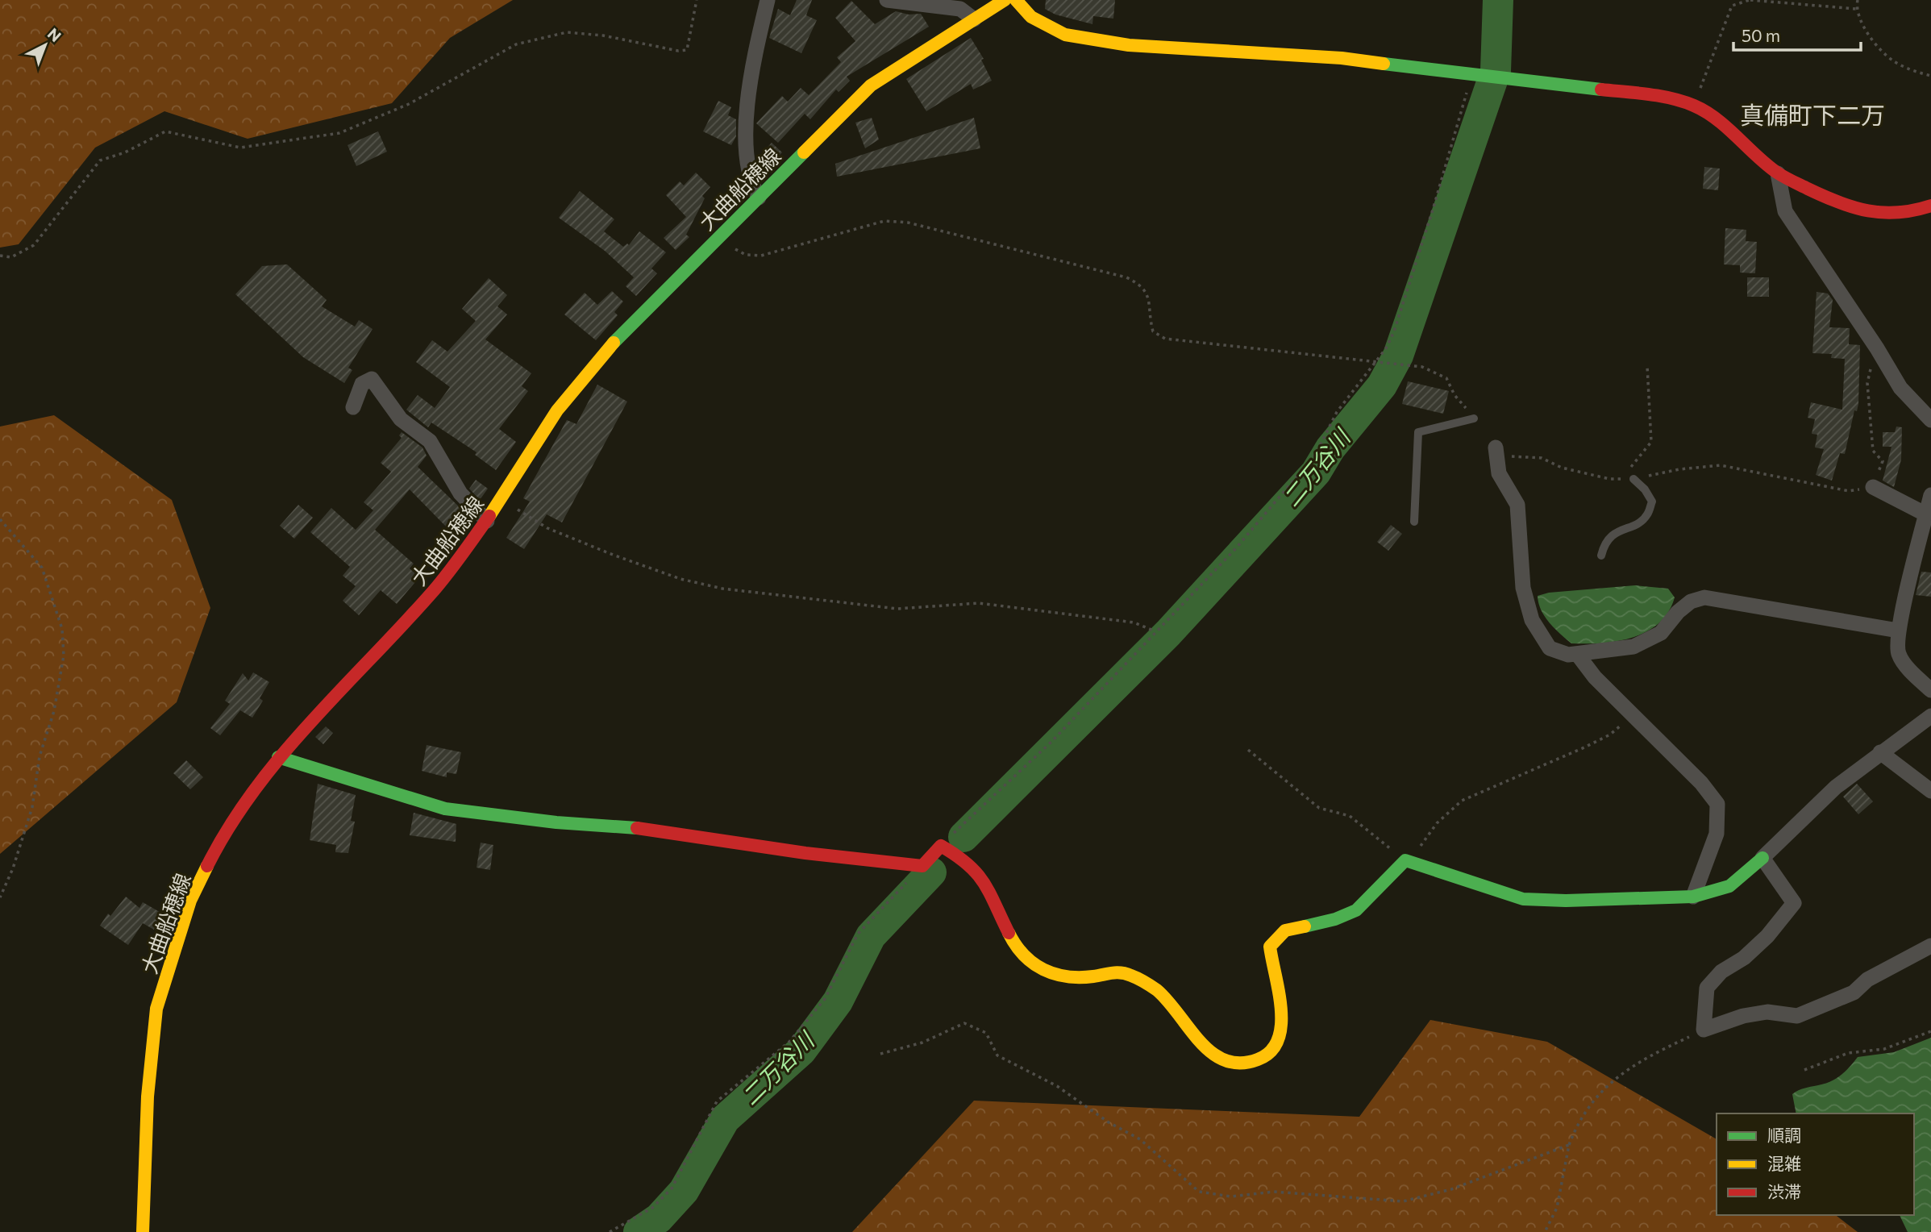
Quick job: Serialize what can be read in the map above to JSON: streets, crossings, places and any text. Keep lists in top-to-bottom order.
{
  "streets": {
    "street": ["大曲船穂線"]
  },
  "districts": ["真備町下二万"],
  "water": ["二万谷川"],
  "legend": ["順調", "混雑", "渋滞"],
  "scale_bar": "50 m",
  "north": "top right"
}
